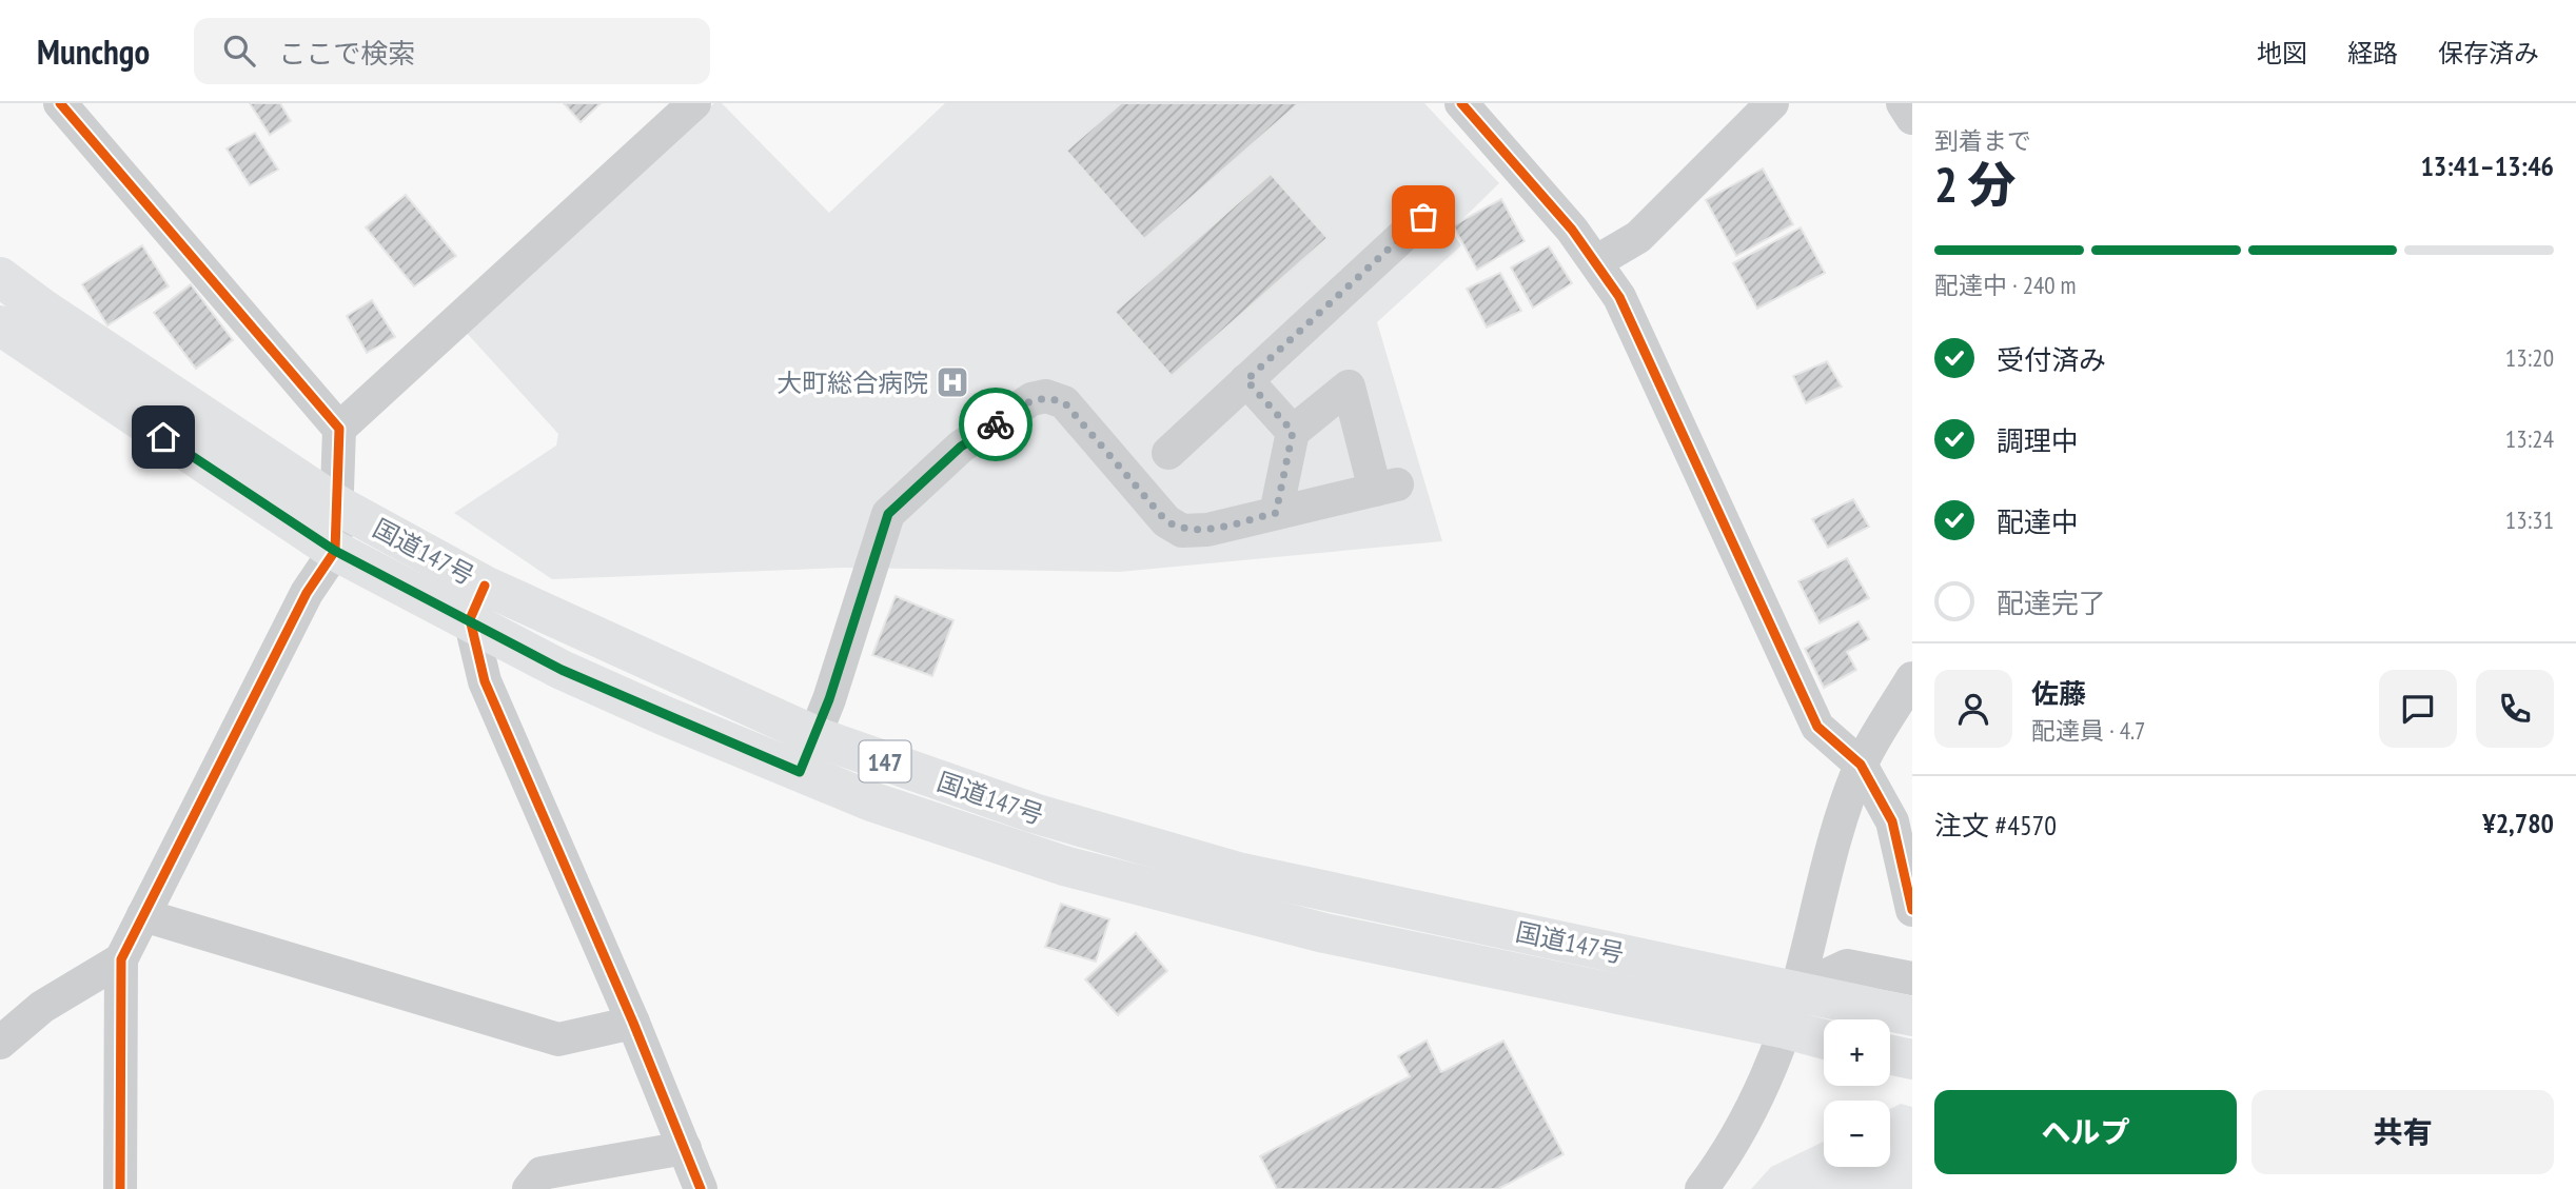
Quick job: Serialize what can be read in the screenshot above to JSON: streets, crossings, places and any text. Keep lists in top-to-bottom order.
{
  "streets": {
    "highway": ["国道147号", "147"]
  },
  "places": {
    "hospital": ["大町総合病院"]
  },
  "page": {
    "header": "Munchgo",
    "search": "ここで検索",
    "nav": ["地図", "経路", "保存済み"],
    "heading": ["2 分", "到着まで", "13:41–13:46"],
    "panel": [
      "佐藤",
      "配達員 · 4.7",
      "注文 #4570",
      "¥2,780"
    ],
    "bar": "配達中 · 240 m",
    "list": [
      ["受付済み", "13:20"],
      ["調理中", "13:24"],
      ["配達中", "13:31"],
      "配達完了"
    ],
    "map_buttons": ["+", "−"],
    "buttons": ["ヘルプ", "共有"]
  }
}
